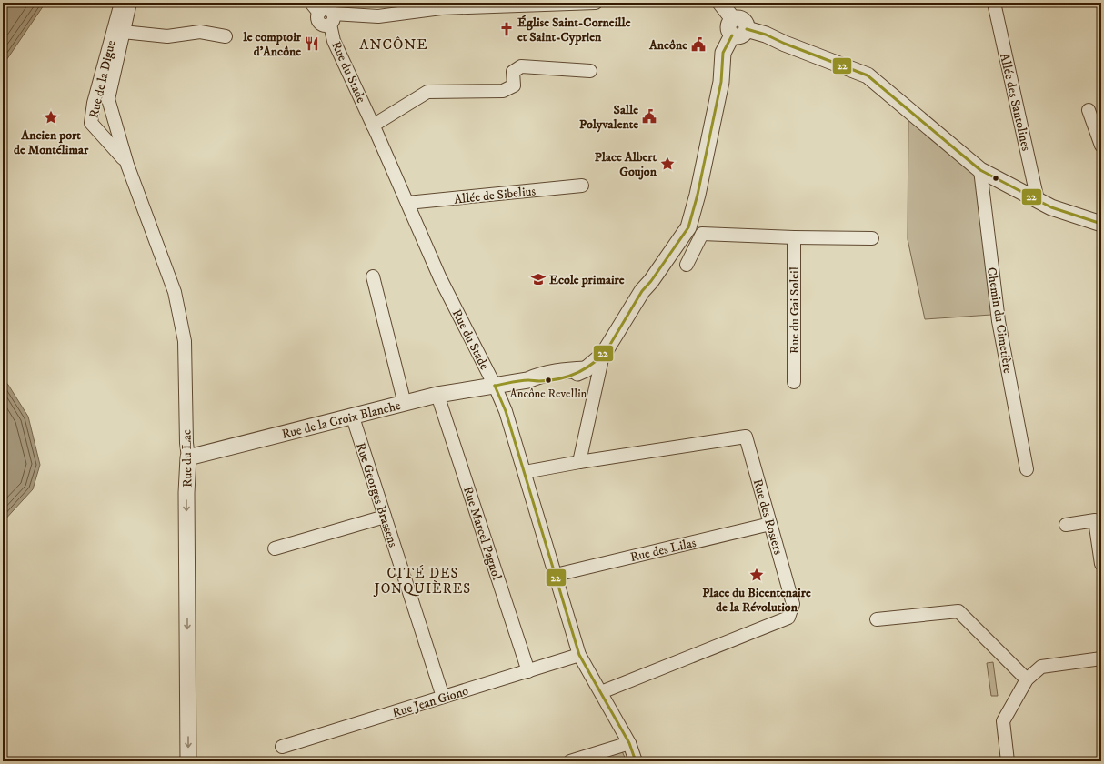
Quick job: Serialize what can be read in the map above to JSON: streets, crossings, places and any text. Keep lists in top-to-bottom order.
{
  "streets": {
    "street": [
      "Rue du Stade",
      "Rue de la Digue",
      "Allée des Santolines",
      "Allée de Sibelius",
      "Rue du Gai Soleil",
      "Chemin du Cimetière",
      "Rue de la Croix Blanche",
      "Rue du Lac",
      "Rue Georges Brassens",
      "Rue des Rosiers",
      "Rue Marcel Pagnol",
      "Rue des Lilas",
      "Rue Jean Giono"
    ]
  },
  "crossings": [
    ["Rue du Stade", "Allée de Sibelius"],
    ["Rue du Stade", "Rue de la Croix Blanche"],
    ["Rue du Stade", "Rue des Rosiers"],
    ["Rue du Stade", "Rue des Lilas"],
    ["Rue du Stade", "Rue Jean Giono"],
    ["Rue de la Digue", "Rue du Lac"],
    ["Rue de la Croix Blanche", "Rue du Lac"],
    ["Rue de la Croix Blanche", "Rue Georges Brassens"],
    ["Rue de la Croix Blanche", "Rue Marcel Pagnol"],
    ["Rue Georges Brassens", "Rue Jean Giono"],
    ["Rue des Rosiers", "Rue des Lilas"],
    ["Rue Marcel Pagnol", "Rue Jean Giono"]
  ],
  "one_way": ["Rue du Lac"],
  "districts": ["ANCÔNE", "CITÉ DES JONQUIÈRES"],
  "places": {
    "church": ["Église Saint-Corneille et Saint-Cyprien"],
    "restaurant": ["le comptoir d'Ancône"],
    "public building": ["Ancône", "Salle Polyvalente"],
    "place": ["Ancien port de Montélimar", "Place Albert Goujon", "Place du Bicentenaire de la Révolution"],
    "school or university": ["Ecole primaire"],
    "other": ["Ancône Revellin"]
  },
  "lines": ["transit line 22"]
}
